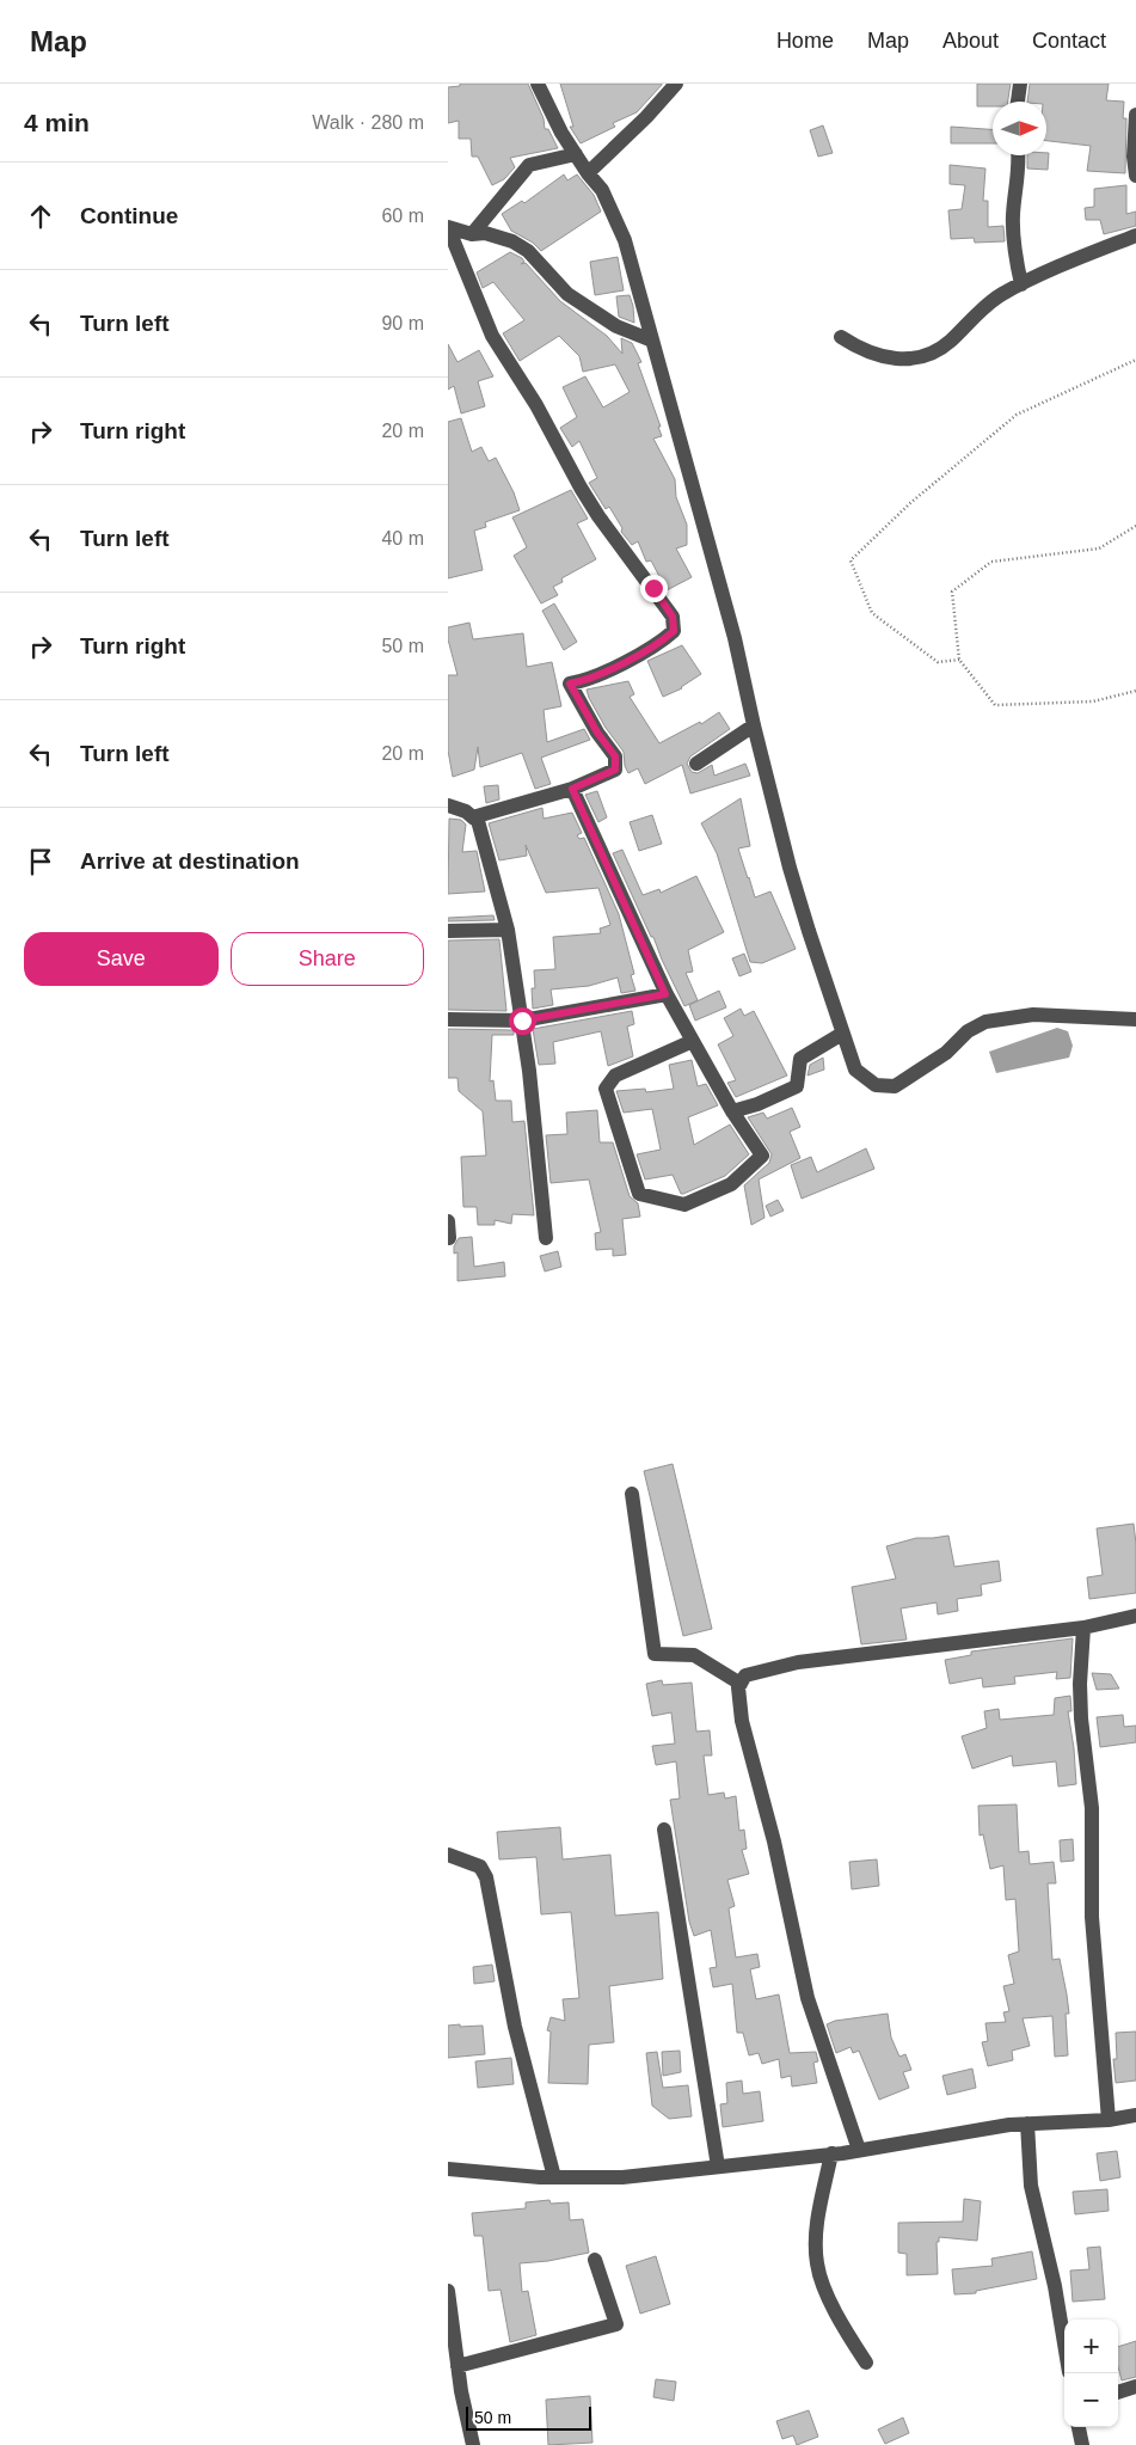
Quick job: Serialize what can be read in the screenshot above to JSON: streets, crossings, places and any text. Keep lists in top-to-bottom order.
{
  "scale_bar": "50 m",
  "north": "right",
  "page": {
    "header": "Map",
    "nav": [
      "Home",
      "Map",
      "About",
      "Contact"
    ],
    "heading": ["4 min", "Walk · 280 m"],
    "list": [
      ["Continue", "60 m"],
      ["Turn left", "90 m"],
      ["Turn right", "20 m"],
      ["Turn left", "40 m"],
      ["Turn right", "50 m"],
      ["Turn left", "20 m"],
      "Arrive at destination"
    ],
    "buttons": ["Save", "Share"],
    "map_buttons": ["+", "−"],
    "scale": "50 m"
  }
}
